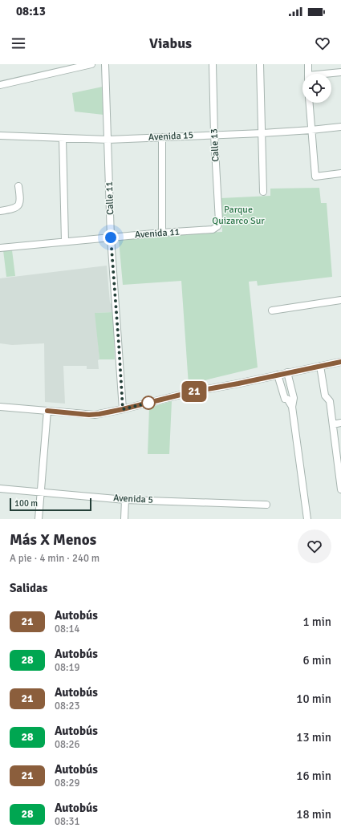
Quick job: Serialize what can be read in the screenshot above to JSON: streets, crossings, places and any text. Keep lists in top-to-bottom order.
{
  "streets": {
    "street": [
      "Avenida 15",
      "Calle 13",
      "Calle 11",
      "Avenida 11",
      "Avenida 5"
    ]
  },
  "crossings": [
    ["Avenida 15", "Calle 13"],
    ["Avenida 15", "Calle 11"],
    ["Calle 13", "Avenida 11"],
    ["Calle 11", "Avenida 11"]
  ],
  "parks": ["Parque Quizarco Sur"],
  "lines": ["bus line 21"],
  "scale_bar": "100 m",
  "page": {
    "status": "08:13",
    "header": "Viabus",
    "on_map": "21",
    "scale": "100 m",
    "heading": [
      ["Más X Menos", "A pie · 4 min · 240 m"],
      "Salidas"
    ],
    "list": [
      {
        "mark": "21",
        "name": "Autobús",
        "note": "08:14",
        "value": "1 min"
      },
      {
        "mark": "28",
        "name": "Autobús",
        "note": "08:19",
        "value": "6 min"
      },
      {
        "mark": "21",
        "name": "Autobús",
        "note": "08:23",
        "value": "10 min"
      },
      {
        "mark": "28",
        "name": "Autobús",
        "note": "08:26",
        "value": "13 min"
      },
      {
        "mark": "21",
        "name": "Autobús",
        "note": "08:29",
        "value": "16 min"
      },
      {
        "mark": "28",
        "name": "Autobús",
        "note": "08:31",
        "value": "18 min"
      }
    ]
  }
}
